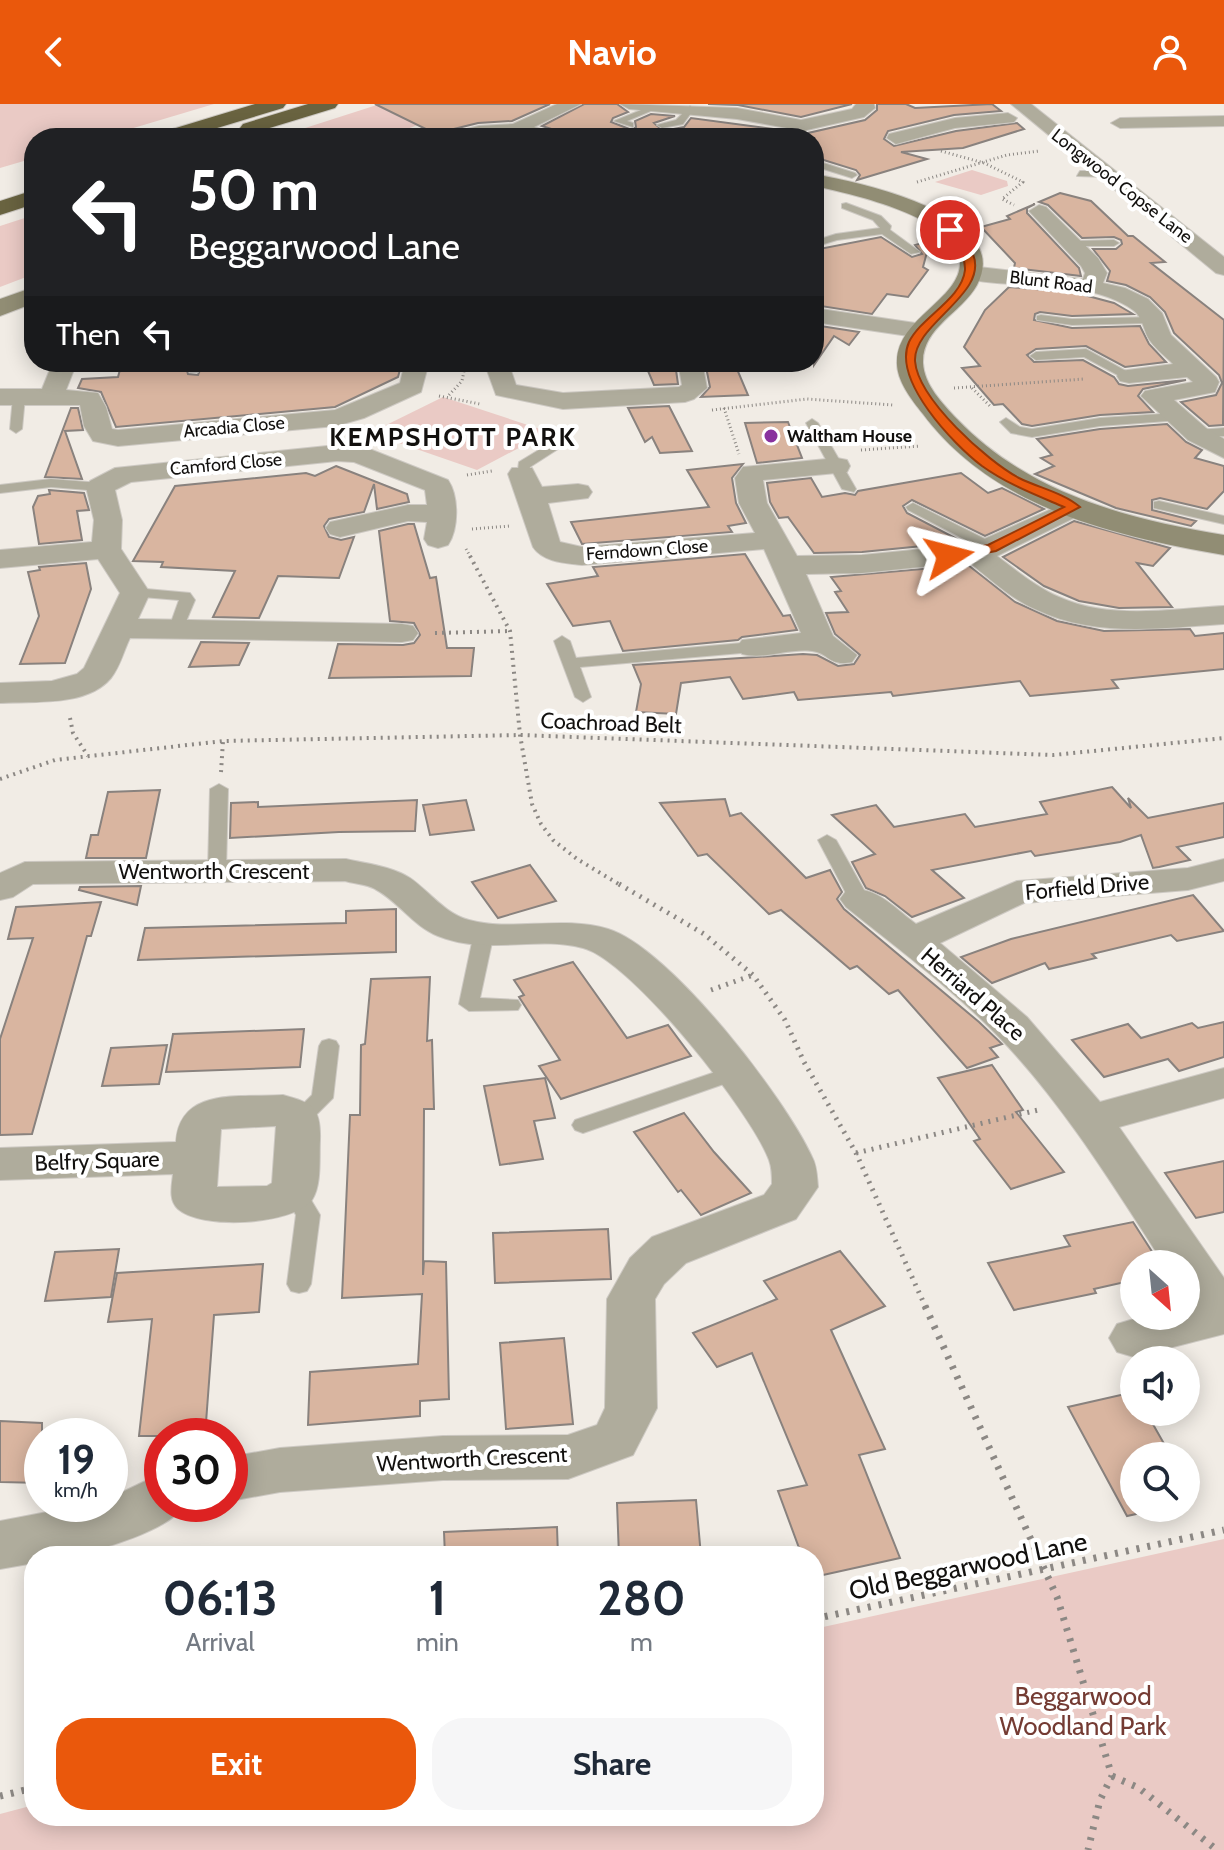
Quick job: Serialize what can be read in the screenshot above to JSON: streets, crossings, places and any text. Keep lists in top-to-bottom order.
{
  "streets": {
    "street": [
      "Longwood Copse Lane",
      "Blunt Road",
      "Arcadia Close",
      "Camford Close",
      "Ferndown Close",
      "Wentworth Crescent",
      "Forfield Drive",
      "Herriard Place",
      "Belfry Square"
    ],
    "path": ["Coachroad Belt", "Old Beggarwood Lane"]
  },
  "crossings": [
    ["Forfield Drive", "Herriard Place"]
  ],
  "districts": ["KEMPSHOTT PARK"],
  "parks": ["Beggarwood Woodland Park"],
  "places": ["Waltham House"],
  "north": "bottom right",
  "page": {
    "header": "Navio",
    "turn": ["50 m", "Beggarwood Lane"],
    "then": "Then",
    "speed": "19 km/h",
    "limit": "30",
    "eta": [
      "06:13",
      "Arrival",
      "1",
      "min",
      "280",
      "m"
    ],
    "buttons": ["Exit", "Share"]
  }
}
